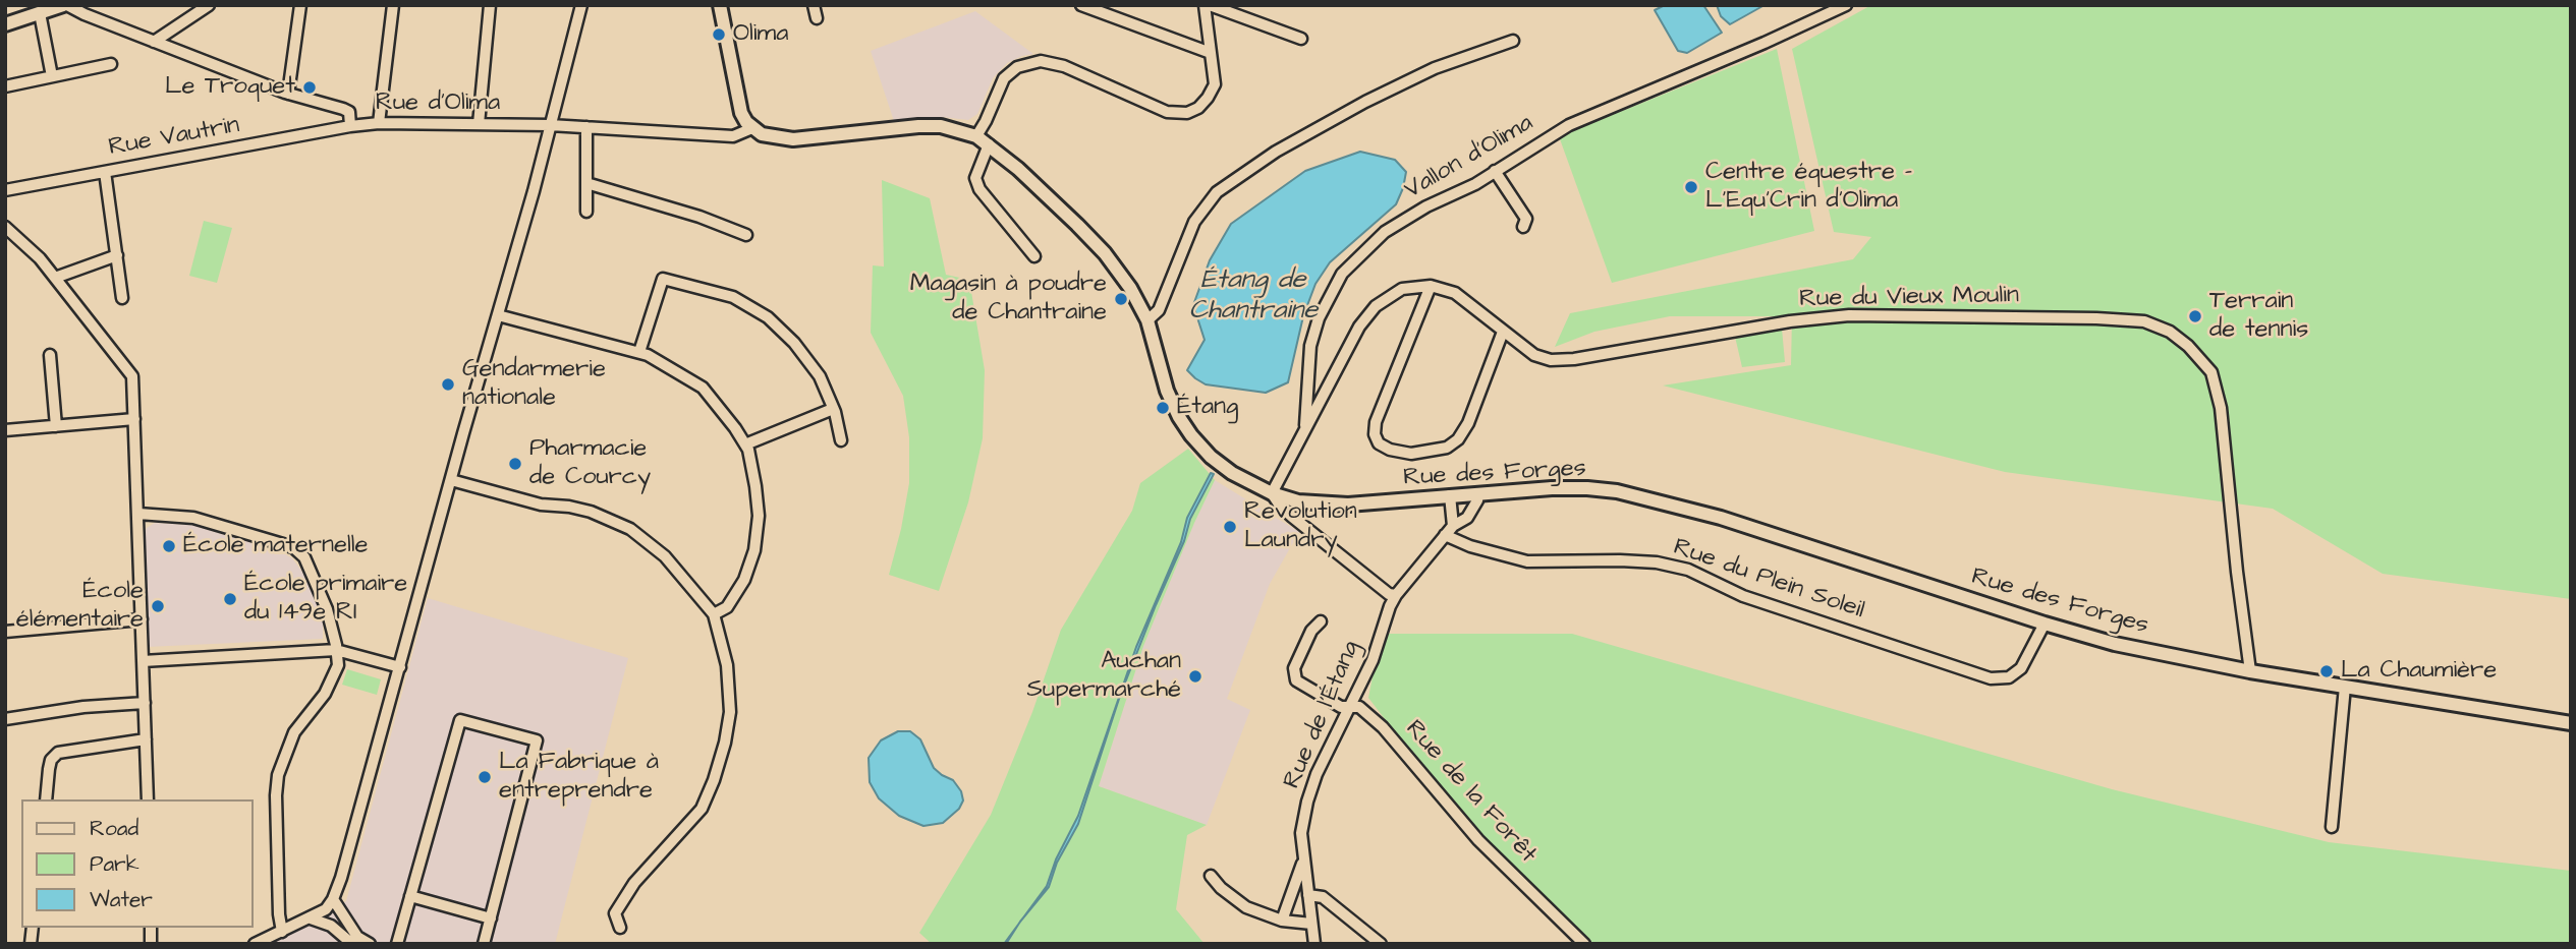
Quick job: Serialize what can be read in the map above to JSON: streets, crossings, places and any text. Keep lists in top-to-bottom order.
{
  "streets": {
    "main road": ["Rue des Forges"],
    "street": [
      "Rue d'Olima",
      "Rue Vautrin",
      "Vallon d'Olima",
      "Rue du Vieux Moulin",
      "Rue du Plein Soleil",
      "Rue de l'Étang",
      "Rue de la Forêt"
    ]
  },
  "crossings": [
    ["Rue d'Olima", "Rue Vautrin"],
    ["Rue d'Olima", "Rue des Forges"],
    ["Vallon d'Olima", "Rue des Forges"],
    ["Rue du Vieux Moulin", "Rue des Forges"],
    ["Rue des Forges", "Rue du Plein Soleil"],
    ["Rue des Forges", "Rue de l'Étang"],
    ["Rue du Plein Soleil", "Rue de l'Étang"],
    ["Rue de l'Étang", "Rue de la Forêt"]
  ],
  "water": ["Étang de Chantraine"],
  "places": [
    "Olima",
    "Le Troquet",
    "Centre équestre - L'Equ'Crin d'Olima",
    "Magasin à poudre de Chantraine",
    "Terrain de tennis",
    "Gendarmerie nationale",
    "Étang",
    "Pharmacie de Courcy",
    "Revolution Laundry",
    "École maternelle",
    "École primaire du 149e RI",
    "École élémentaire",
    "La Chaumière",
    "Auchan Supermarché",
    "La Fabrique à entreprendre"
  ],
  "legend": ["Road", "Park", "Water"]
}
